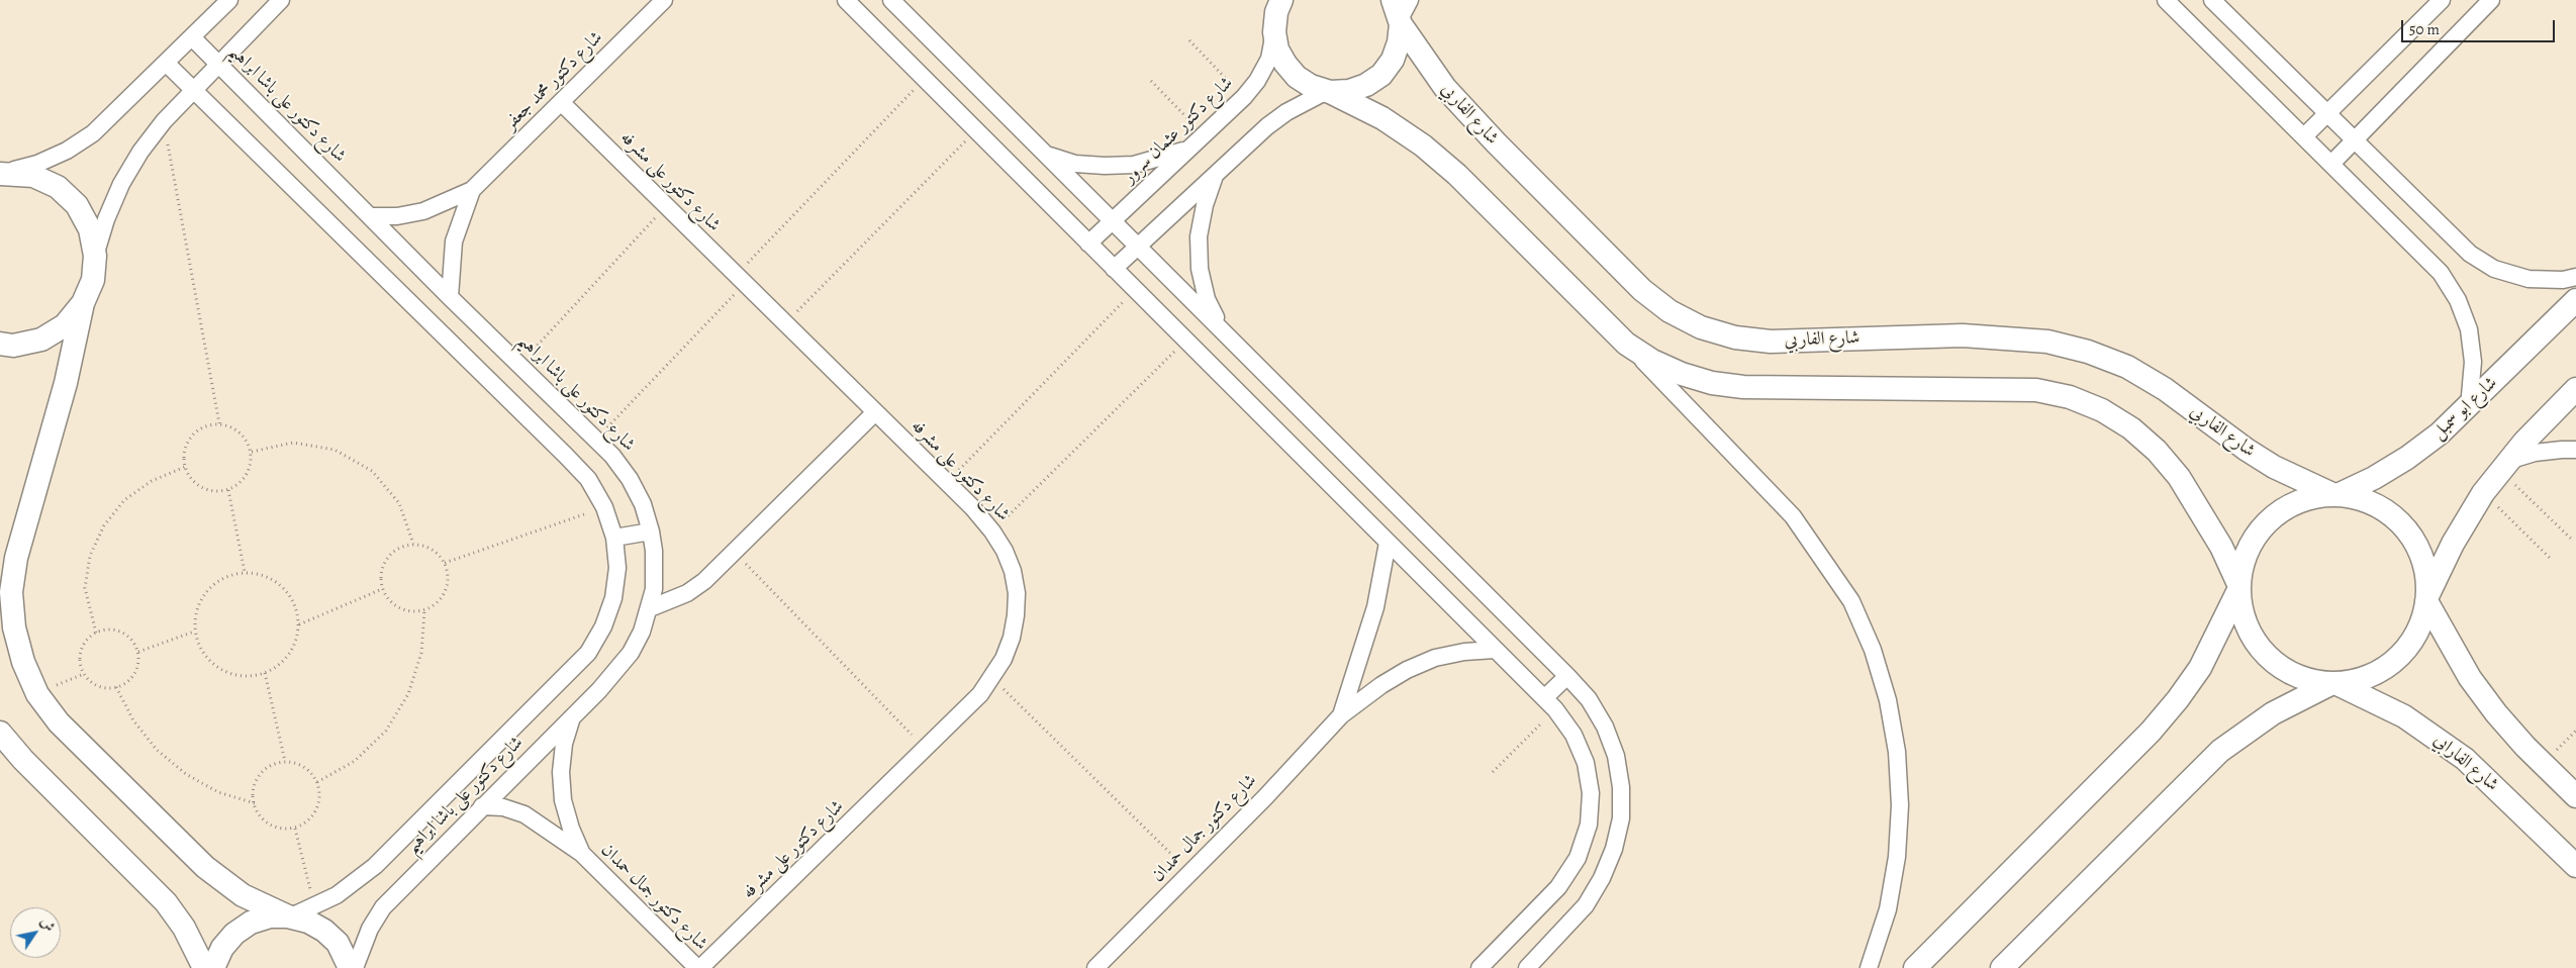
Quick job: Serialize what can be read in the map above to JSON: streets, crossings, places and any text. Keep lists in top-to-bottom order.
{
  "streets": {
    "street": [
      "شارع دكتور محمد جعفر",
      "شارع دكتور على باشا ابراهيم",
      "شارع الفاربي",
      "شارع دكتور عثمان سرور",
      "شارع دكتور على مشرفه",
      "شارع ابو سمبل",
      "شارع الفارابي",
      "شارع دكتور جمال حمدان"
    ]
  },
  "crossings": [
    ["شارع دكتور محمد جعفر", "شارع دكتور على باشا ابراهيم"],
    ["شارع دكتور محمد جعفر", "شارع دكتور على مشرفه"],
    ["شارع دكتور على باشا ابراهيم", "شارع دكتور جمال حمدان"],
    ["شارع الفاربي", "شارع ابو سمبل"],
    ["شارع دكتور على مشرفه", "شارع دكتور جمال حمدان"]
  ],
  "scale_bar": "50 m",
  "north": "top right"
}
